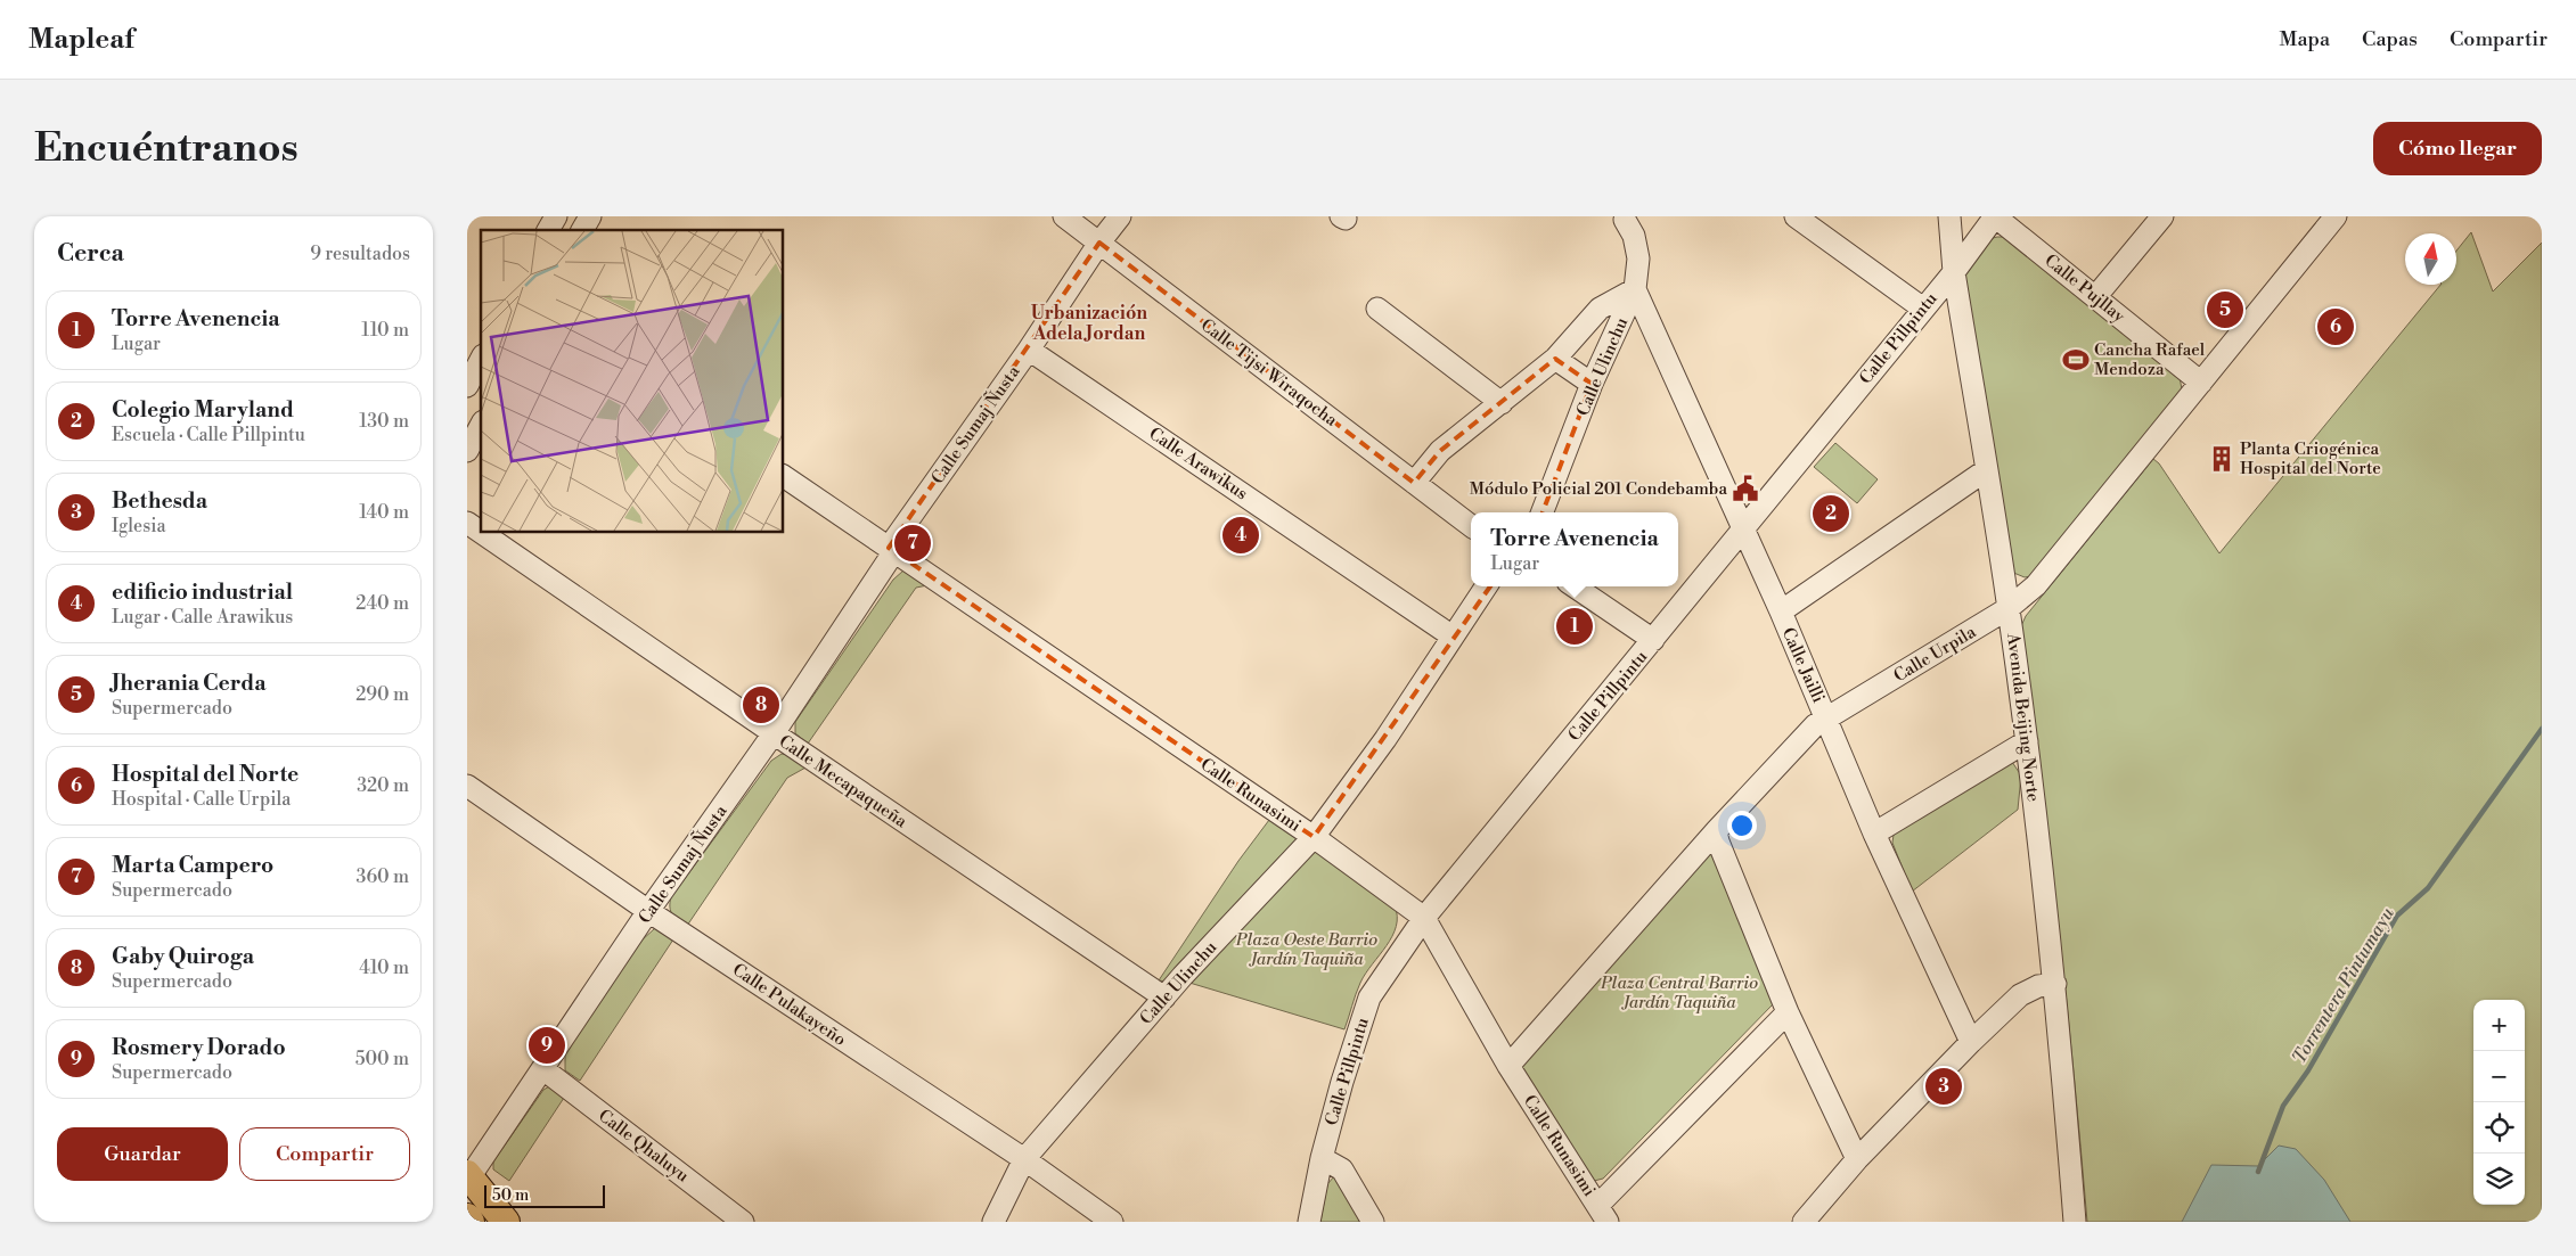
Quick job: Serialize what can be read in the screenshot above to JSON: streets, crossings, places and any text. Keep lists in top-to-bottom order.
{
  "streets": {
    "street": [
      "Calle Pujllay",
      "Calle Pillpintu",
      "Calle Ulinchu",
      "Calle Tijsi Wiraqocha",
      "Calle Sumaj Ñusta",
      "Calle Arawikus",
      "Calle Urpila",
      "Calle Jailli",
      "Avenida Beijing Norte",
      "Calle Mecapaqueña",
      "Calle Runasimi",
      "Calle Pulakayeño",
      "Calle Qhaluyu"
    ]
  },
  "crossings": [
    ["Calle Pujllay", "Calle Pillpintu"],
    ["Calle Pujllay", "Calle Urpila"],
    ["Calle Pillpintu", "Calle Jailli"],
    ["Calle Pillpintu", "Avenida Beijing Norte"],
    ["Calle Pillpintu", "Calle Runasimi"],
    ["Calle Ulinchu", "Calle Arawikus"],
    ["Calle Ulinchu", "Calle Jailli"],
    ["Calle Ulinchu", "Calle Mecapaqueña"],
    ["Calle Ulinchu", "Calle Runasimi"],
    ["Calle Ulinchu", "Calle Pulakayeño"],
    ["Calle Tijsi Wiraqocha", "Calle Sumaj Ñusta"],
    ["Calle Sumaj Ñusta", "Calle Arawikus"],
    ["Calle Sumaj Ñusta", "Calle Mecapaqueña"],
    ["Calle Sumaj Ñusta", "Calle Runasimi"],
    ["Calle Sumaj Ñusta", "Calle Pulakayeño"],
    ["Calle Sumaj Ñusta", "Calle Qhaluyu"],
    ["Calle Urpila", "Calle Jailli"],
    ["Calle Urpila", "Avenida Beijing Norte"],
    ["Calle Urpila", "Calle Runasimi"]
  ],
  "districts": ["Urbanización Adela Jordan"],
  "water": ["Torrentera Pintumayu"],
  "parks": ["Plaza Oeste Barrio Jardín Taquiña", "Plaza Central Barrio Jardín Taquiña"],
  "places": {
    "sports": ["Cancha Rafael Mendoza"],
    "building": ["Planta Criogénica Hospital del Norte"],
    "public building": ["Módulo Policial 201 Condebamba"]
  },
  "scale_bar": "50 m",
  "north": "top",
  "page": {
    "header": "Mapleaf",
    "nav": ["Mapa", "Capas", "Compartir"],
    "buttons": [
      "Cómo llegar",
      ["Guardar", "Compartir"]
    ],
    "title": "Encuéntranos",
    "heading": ["Cerca", "9 resultados"],
    "pins": [
      "5",
      "6",
      "2",
      "4",
      "7",
      "1",
      "8",
      "9",
      "3"
    ],
    "list": [
      {
        "mark": "1",
        "name": "Torre Avenencia",
        "note": "Lugar",
        "value": "110 m"
      },
      {
        "mark": "2",
        "name": "Colegio Maryland",
        "note": "Escuela · Calle Pillpintu",
        "value": "130 m"
      },
      {
        "mark": "3",
        "name": "Bethesda",
        "note": "Iglesia",
        "value": "140 m"
      },
      {
        "mark": "4",
        "name": "edificio industrial",
        "note": "Lugar · Calle Arawikus",
        "value": "240 m"
      },
      {
        "mark": "5",
        "name": "Jherania Cerda",
        "note": "Supermercado",
        "value": "290 m"
      },
      {
        "mark": "6",
        "name": "Hospital del Norte",
        "note": "Hospital · Calle Urpila",
        "value": "320 m"
      },
      {
        "mark": "7",
        "name": "Marta Campero",
        "note": "Supermercado",
        "value": "360 m"
      },
      {
        "mark": "8",
        "name": "Gaby Quiroga",
        "note": "Supermercado",
        "value": "410 m"
      },
      {
        "mark": "9",
        "name": "Rosmery Dorado",
        "note": "Supermercado",
        "value": "500 m"
      }
    ],
    "popup": ["Torre Avenencia", "Lugar"],
    "map_buttons": ["+", "−"],
    "scale": "50 m"
  }
}
